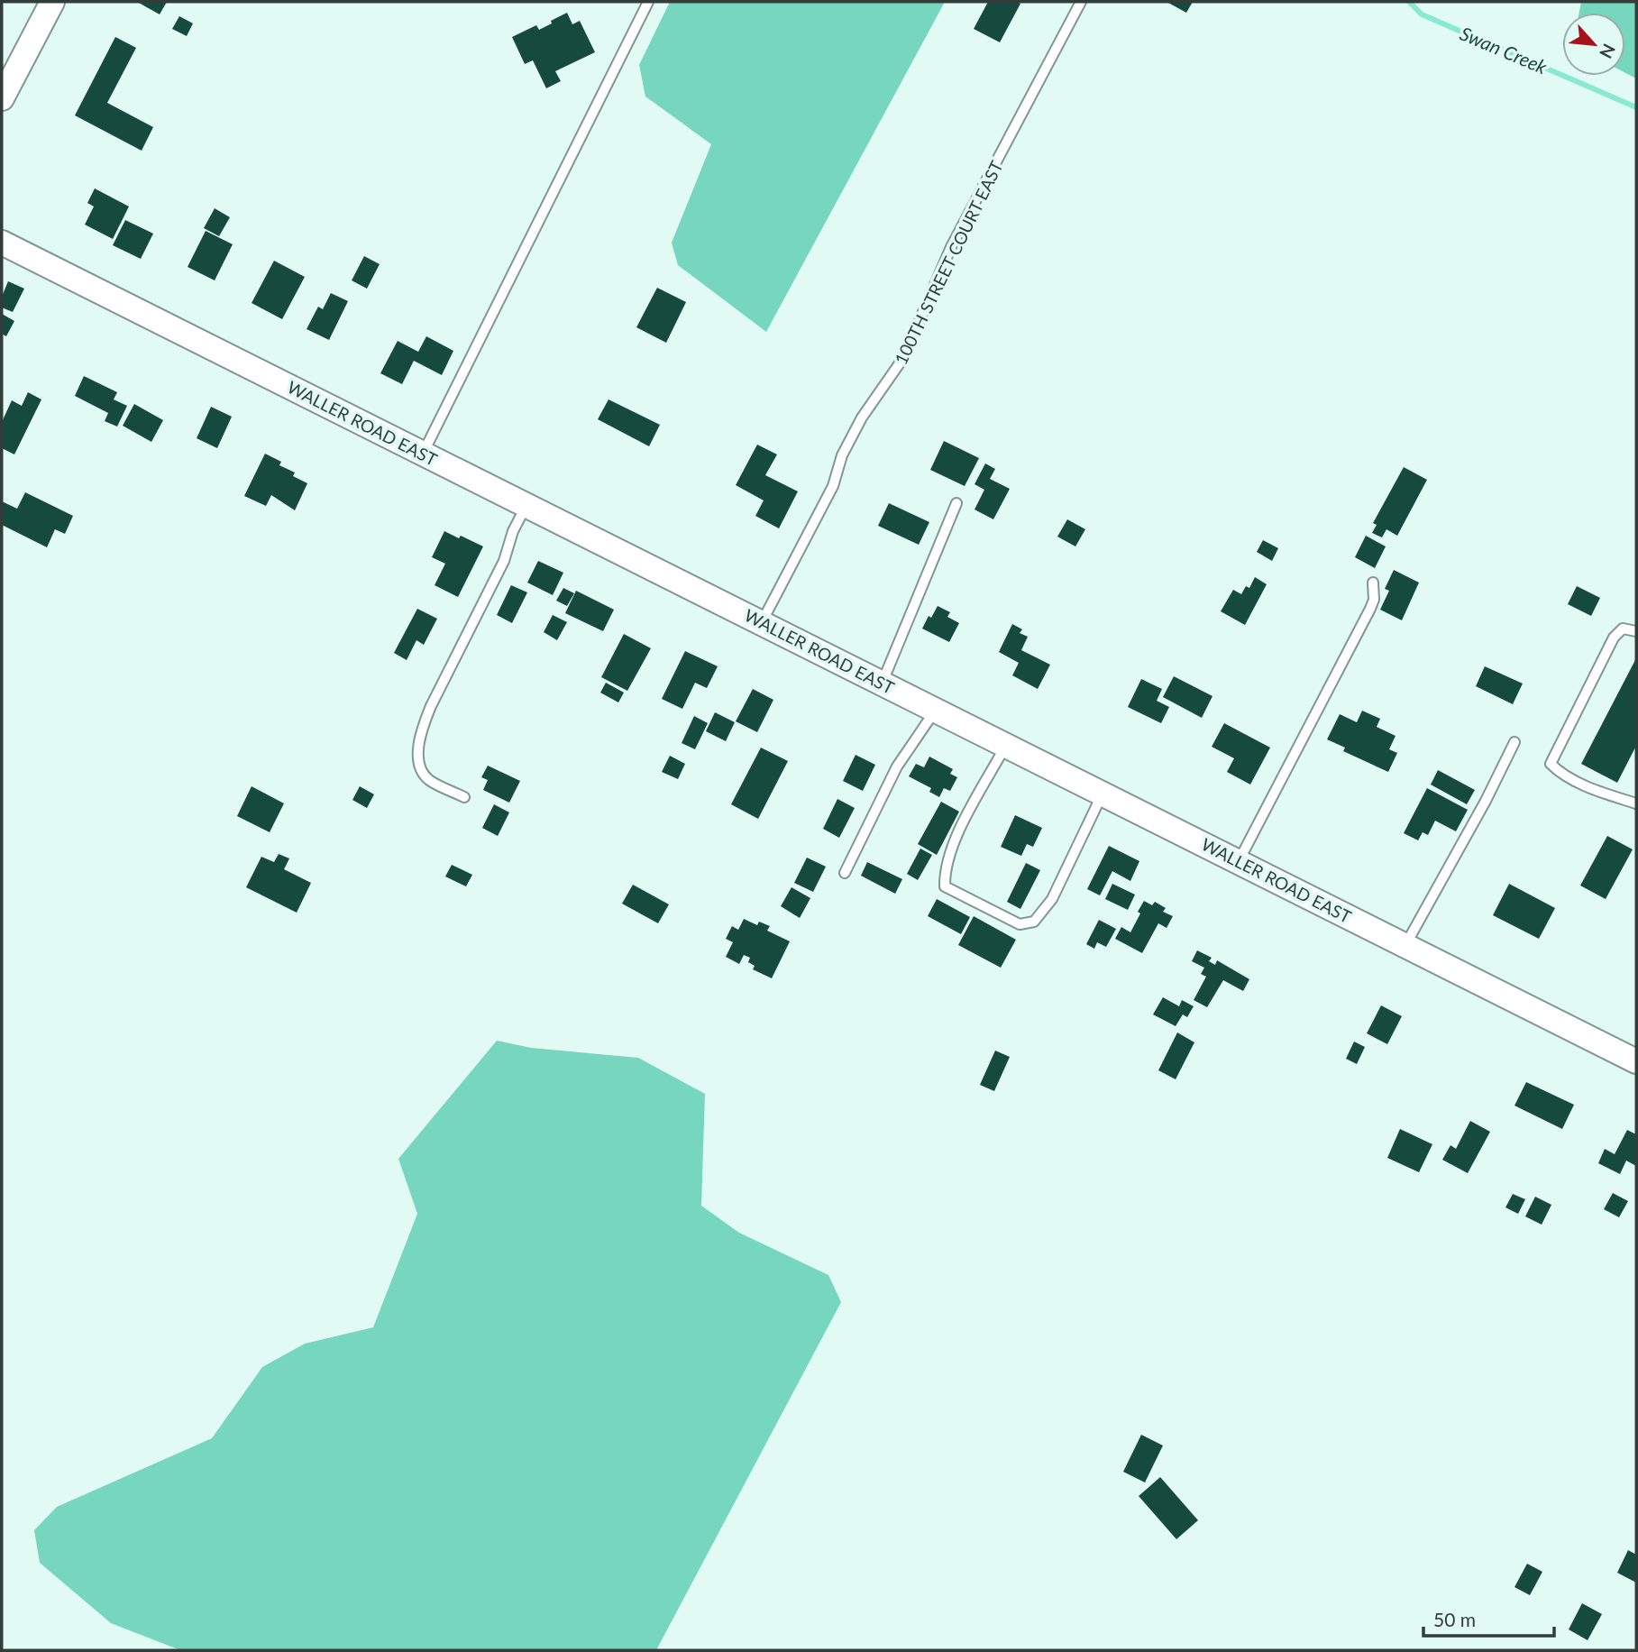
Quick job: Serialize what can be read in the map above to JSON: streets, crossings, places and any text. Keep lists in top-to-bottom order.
{
  "streets": {
    "street": ["WALLER ROAD EAST"],
    "lane": ["100TH STREET COURT EAST"]
  },
  "crossings": [
    ["100TH STREET COURT EAST", "WALLER ROAD EAST"]
  ],
  "water": ["Swan Creek"],
  "scale_bar": "50 m",
  "north": "bottom right"
}
